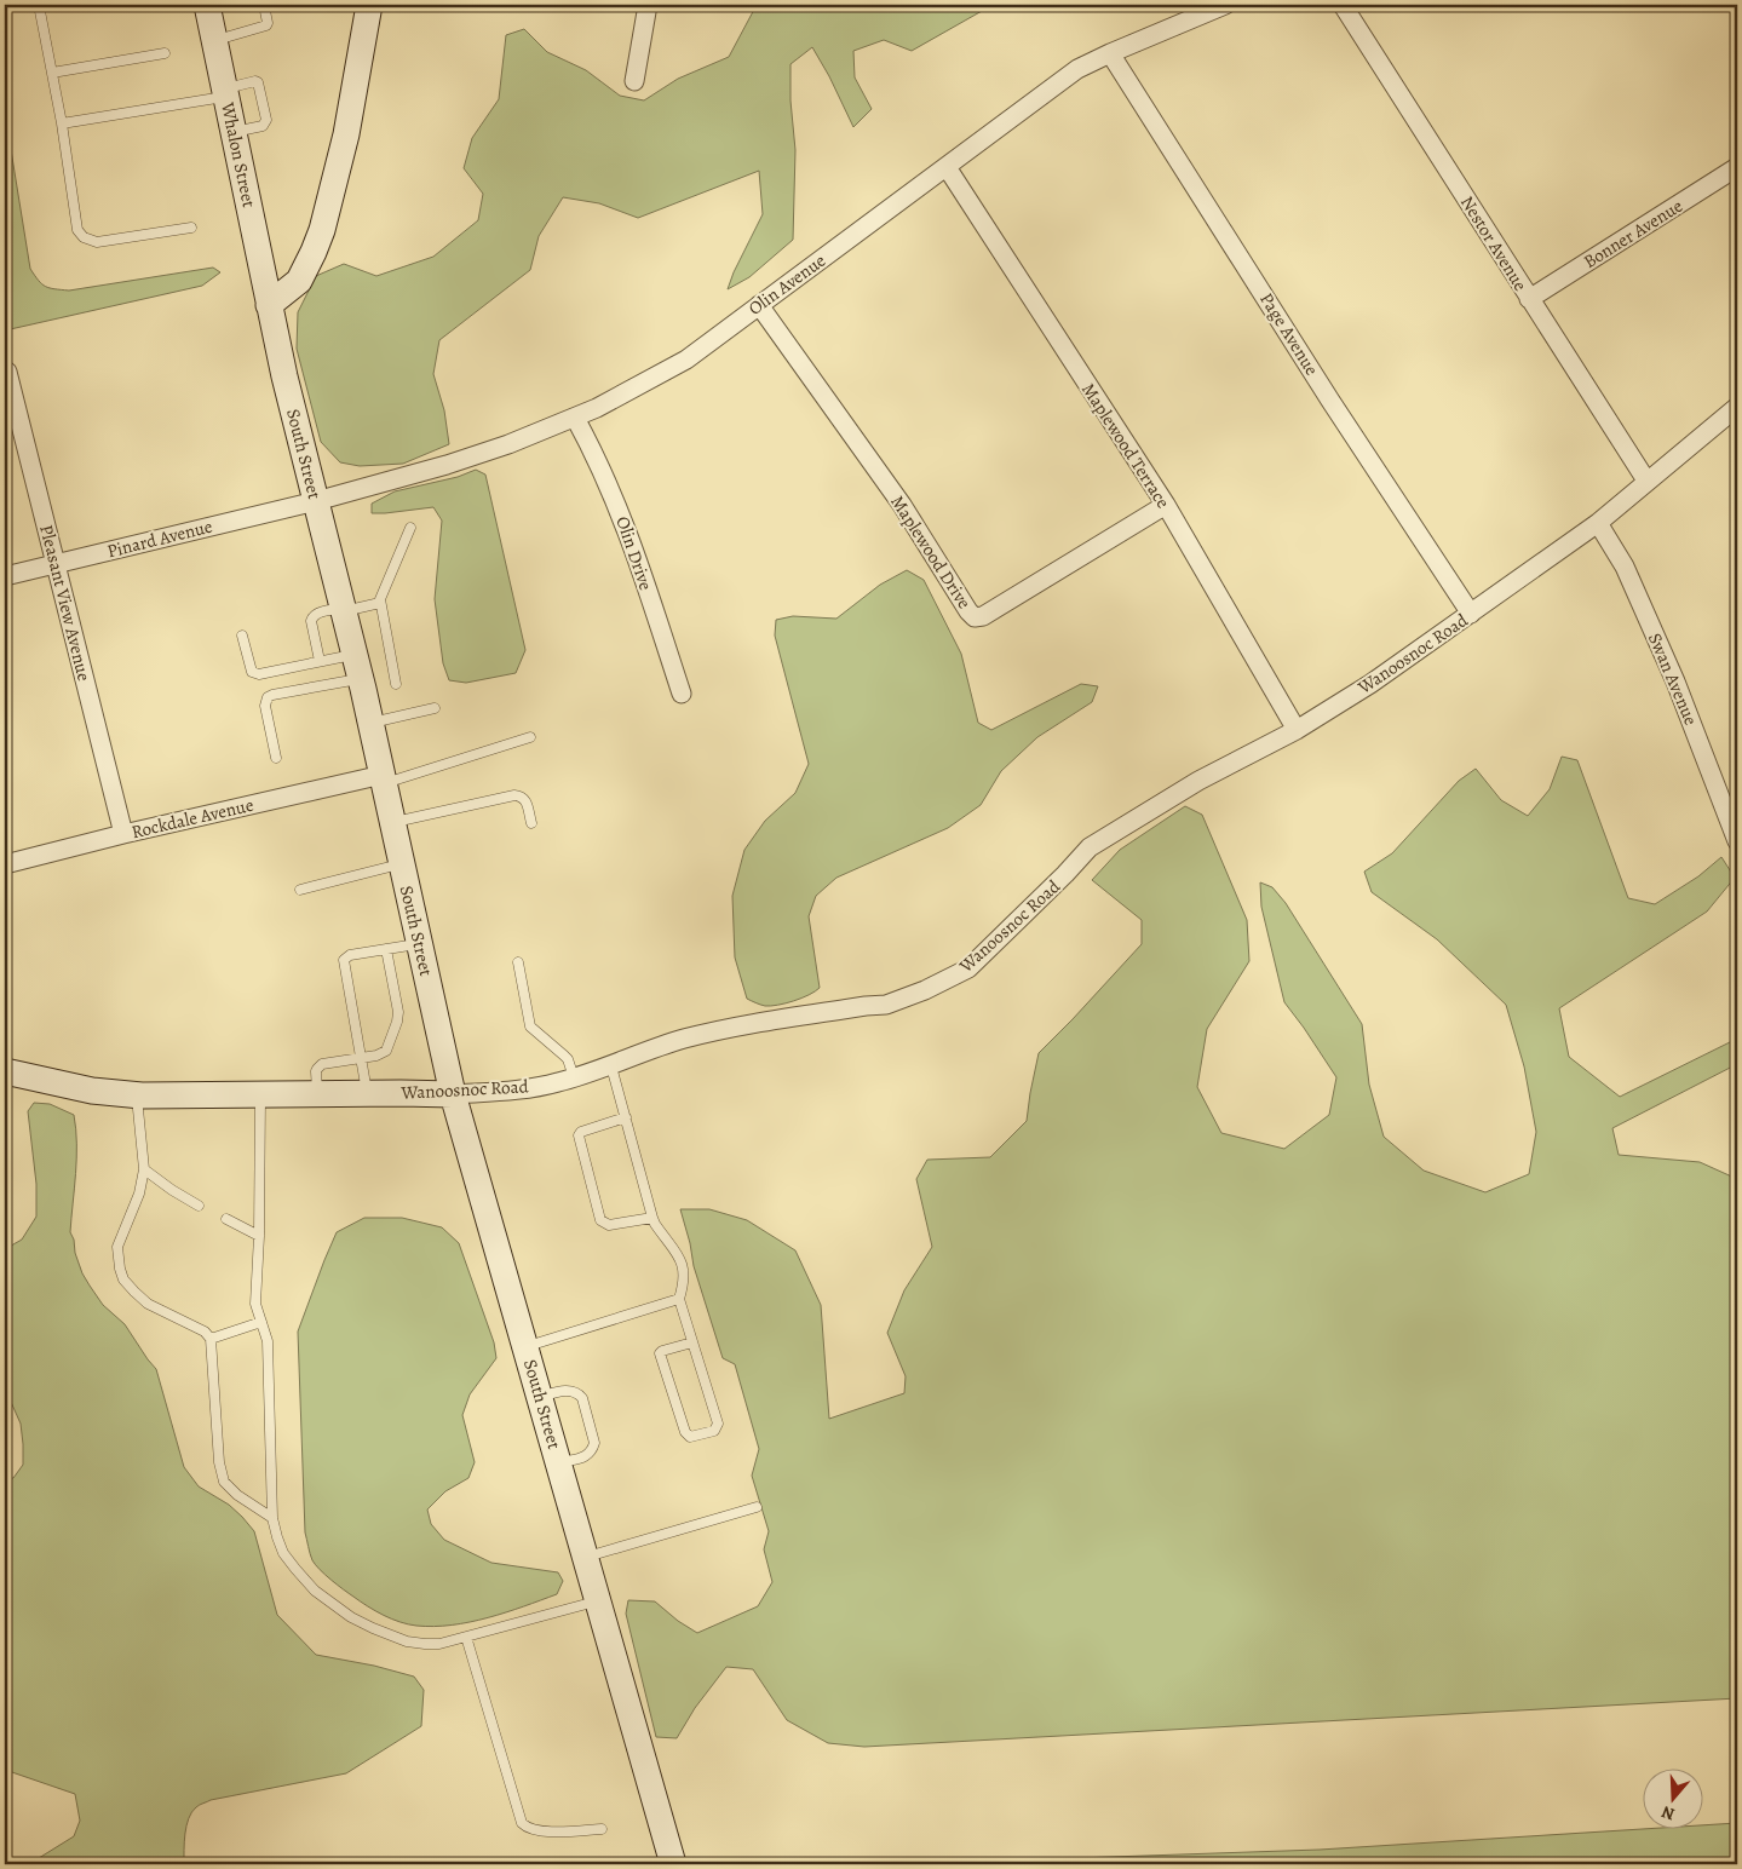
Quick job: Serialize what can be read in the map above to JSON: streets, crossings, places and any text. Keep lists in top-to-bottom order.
{
  "streets": {
    "main road": ["Whalon Street", "South Street", "Wanoosnoc Road"],
    "street": [
      "Bonner Avenue",
      "Nestor Avenue",
      "Olin Avenue",
      "Page Avenue",
      "Maplewood Terrace",
      "Pinard Avenue",
      "Maplewood Drive",
      "Olin Drive",
      "Pleasant View Avenue",
      "Swan Avenue",
      "Rockdale Avenue"
    ]
  },
  "crossings": [
    ["Whalon Street", "South Street"],
    ["Bonner Avenue", "Nestor Avenue"],
    ["Nestor Avenue", "Wanoosnoc Road"],
    ["Olin Avenue", "Page Avenue"],
    ["Olin Avenue", "Maplewood Terrace"],
    ["Olin Avenue", "South Street"],
    ["Olin Avenue", "Pinard Avenue"],
    ["Olin Avenue", "Maplewood Drive"],
    ["Olin Avenue", "Olin Drive"],
    ["Page Avenue", "Wanoosnoc Road"],
    ["Maplewood Terrace", "Maplewood Drive"],
    ["Maplewood Terrace", "Wanoosnoc Road"],
    ["South Street", "Pinard Avenue"],
    ["South Street", "Wanoosnoc Road"],
    ["South Street", "Rockdale Avenue"],
    ["Pinard Avenue", "Pleasant View Avenue"],
    ["Pleasant View Avenue", "Rockdale Avenue"],
    ["Wanoosnoc Road", "Swan Avenue"]
  ],
  "north": "bottom"
}
